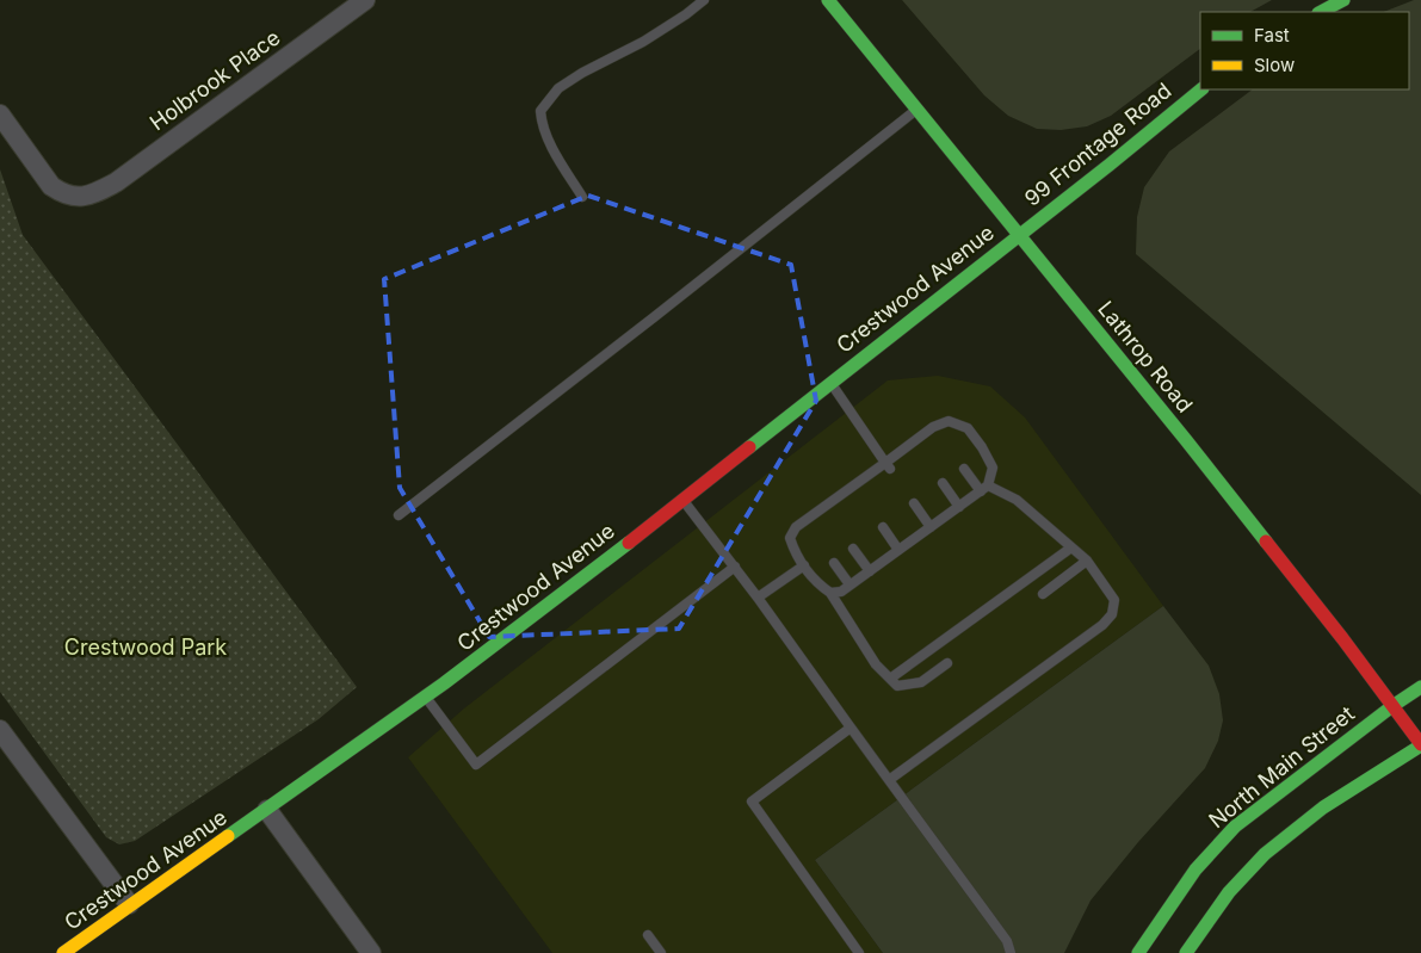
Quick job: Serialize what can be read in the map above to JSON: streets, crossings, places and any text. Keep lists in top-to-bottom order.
{
  "streets": {
    "main road": [
      "99 Frontage Road",
      "Crestwood Avenue",
      "Lathrop Road",
      "North Main Street"
    ],
    "street": ["Holbrook Place"]
  },
  "crossings": [
    ["99 Frontage Road", "Crestwood Avenue"],
    ["99 Frontage Road", "Lathrop Road"],
    ["Crestwood Avenue", "Lathrop Road"],
    ["Lathrop Road", "North Main Street"]
  ],
  "parks": ["Crestwood Park"],
  "legend": ["Fast", "Slow"]
}
